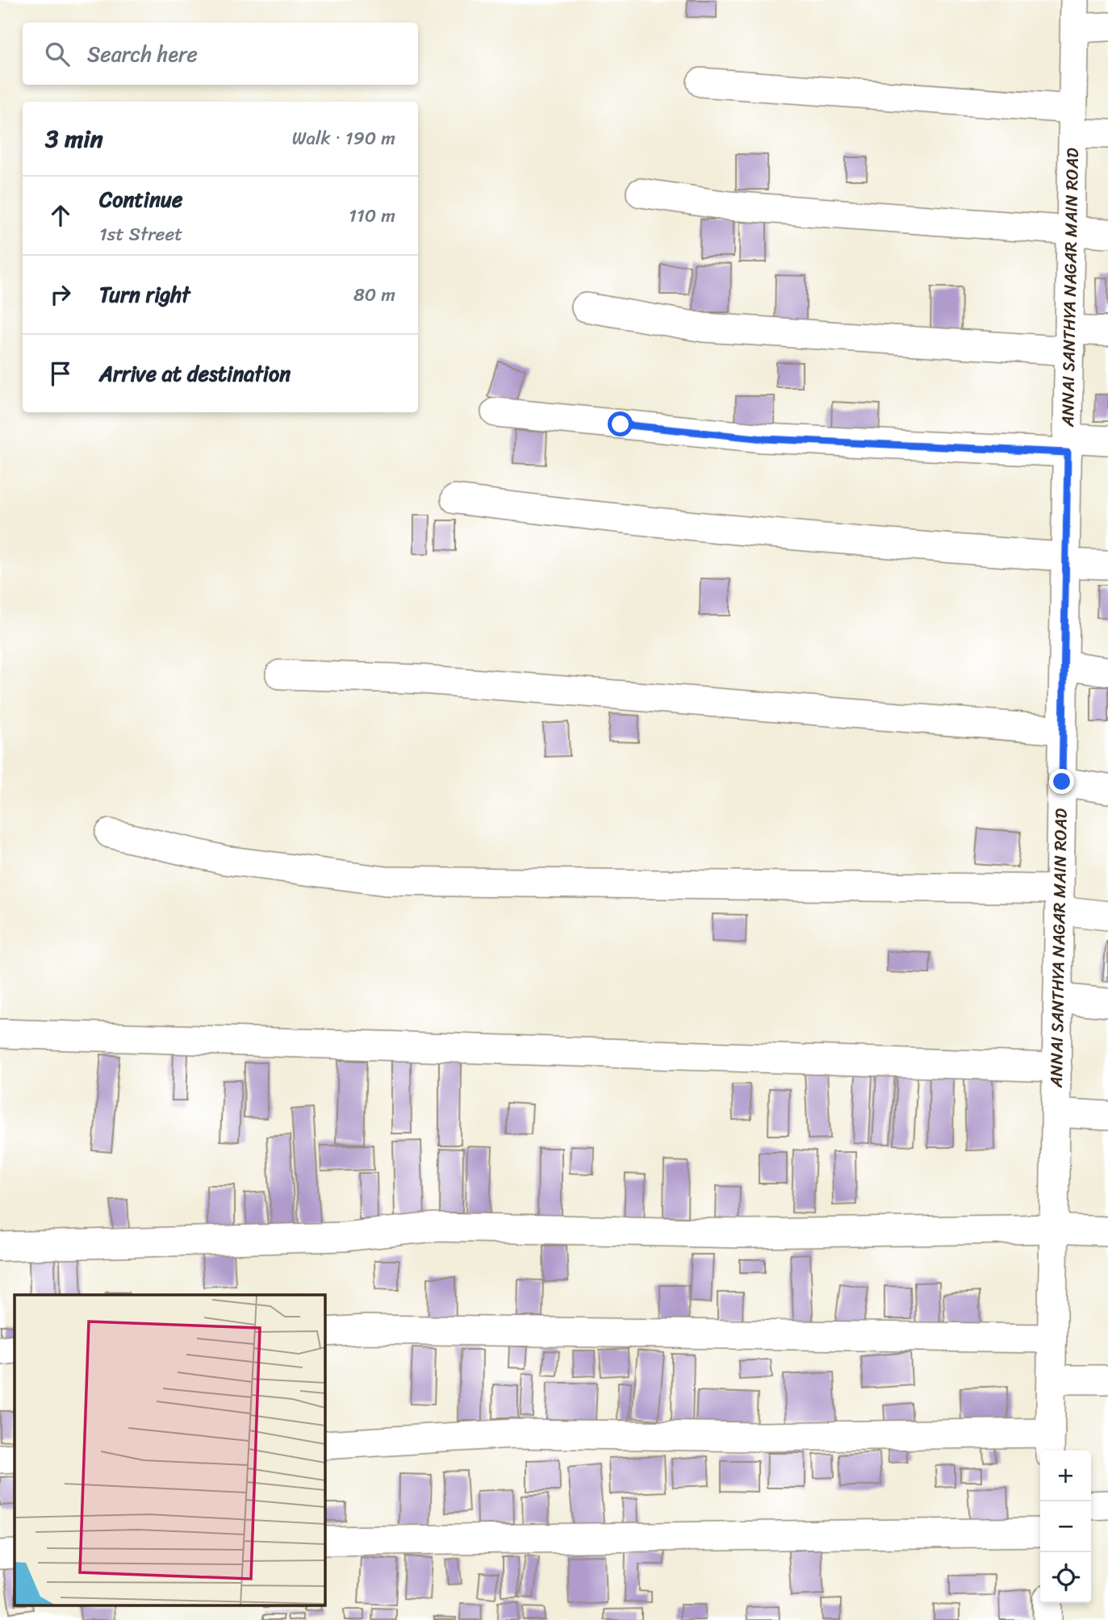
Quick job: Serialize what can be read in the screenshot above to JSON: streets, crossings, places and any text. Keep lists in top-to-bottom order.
{
  "streets": {
    "street": ["ANNAI SANTHYA NAGAR MAIN ROAD"]
  },
  "page": {
    "search": "Search here",
    "heading": ["3 min", "Walk · 190 m"],
    "list": [
      ["Continue", "1st Street", "110 m"],
      ["Turn right", "80 m"],
      "Arrive at destination"
    ],
    "map_buttons": ["+", "−"]
  }
}
